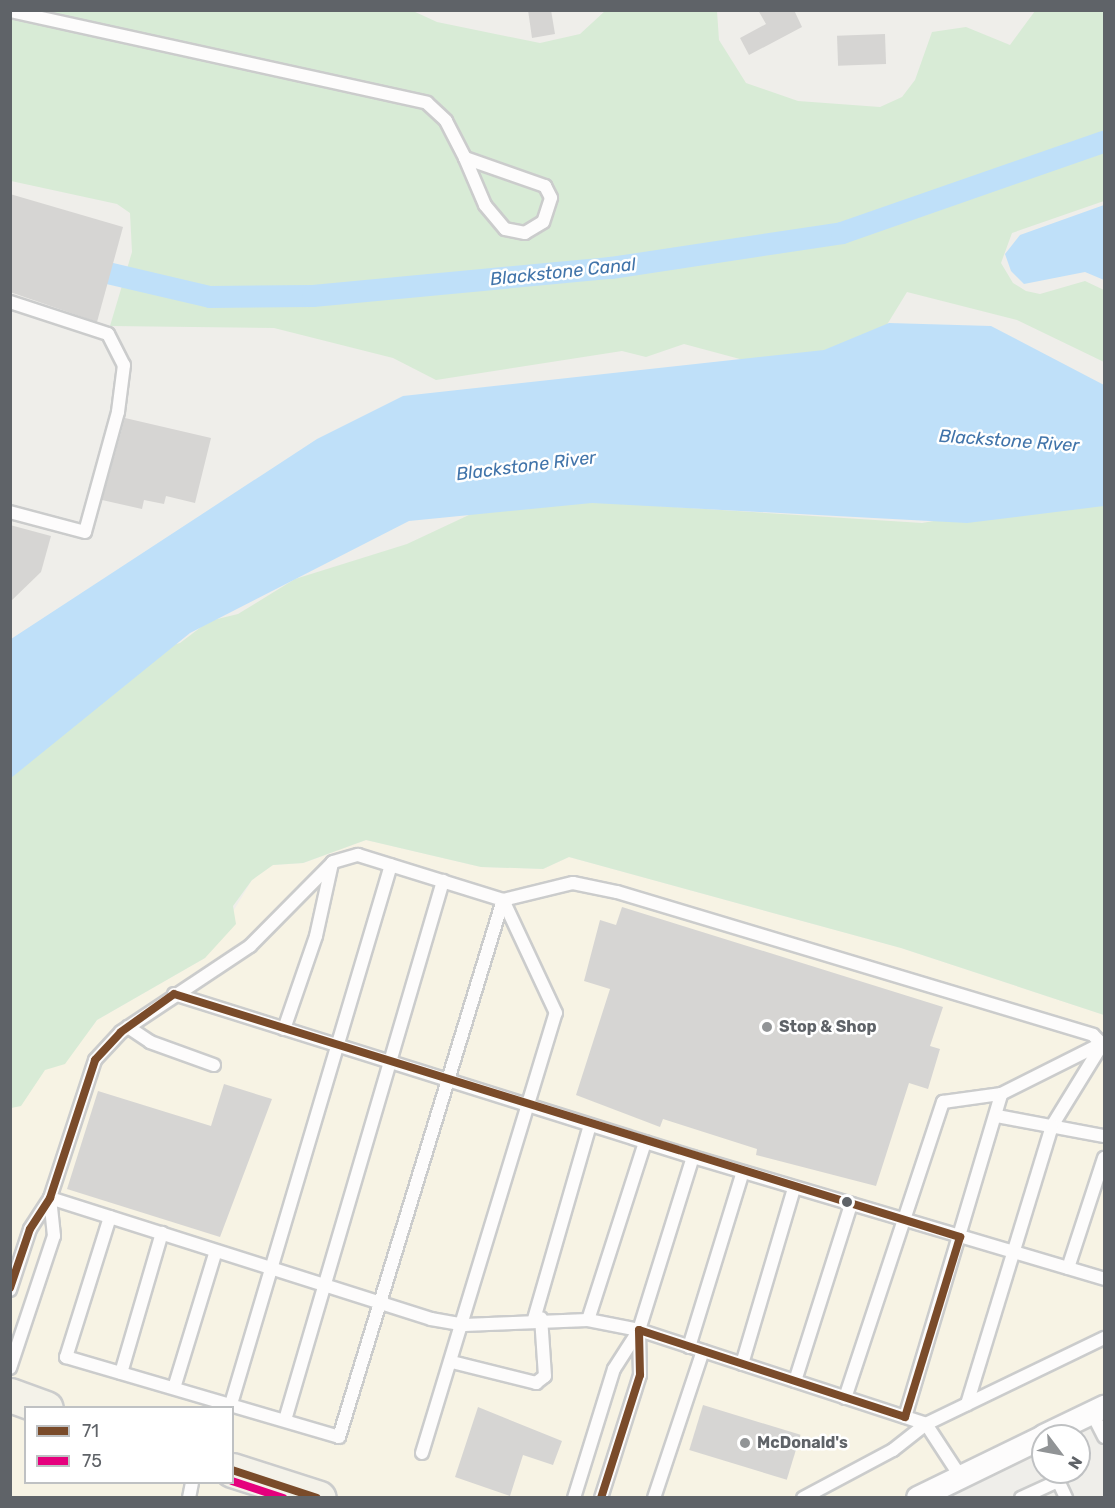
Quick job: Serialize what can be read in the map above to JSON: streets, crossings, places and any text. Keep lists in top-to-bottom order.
{
  "water": ["Blackstone Canal", "Blackstone River"],
  "places": ["Stop & Shop", "McDonald's"],
  "lines": ["transit line 71", "transit line 75"],
  "legend": ["71", "75"],
  "north": "bottom right"
}
